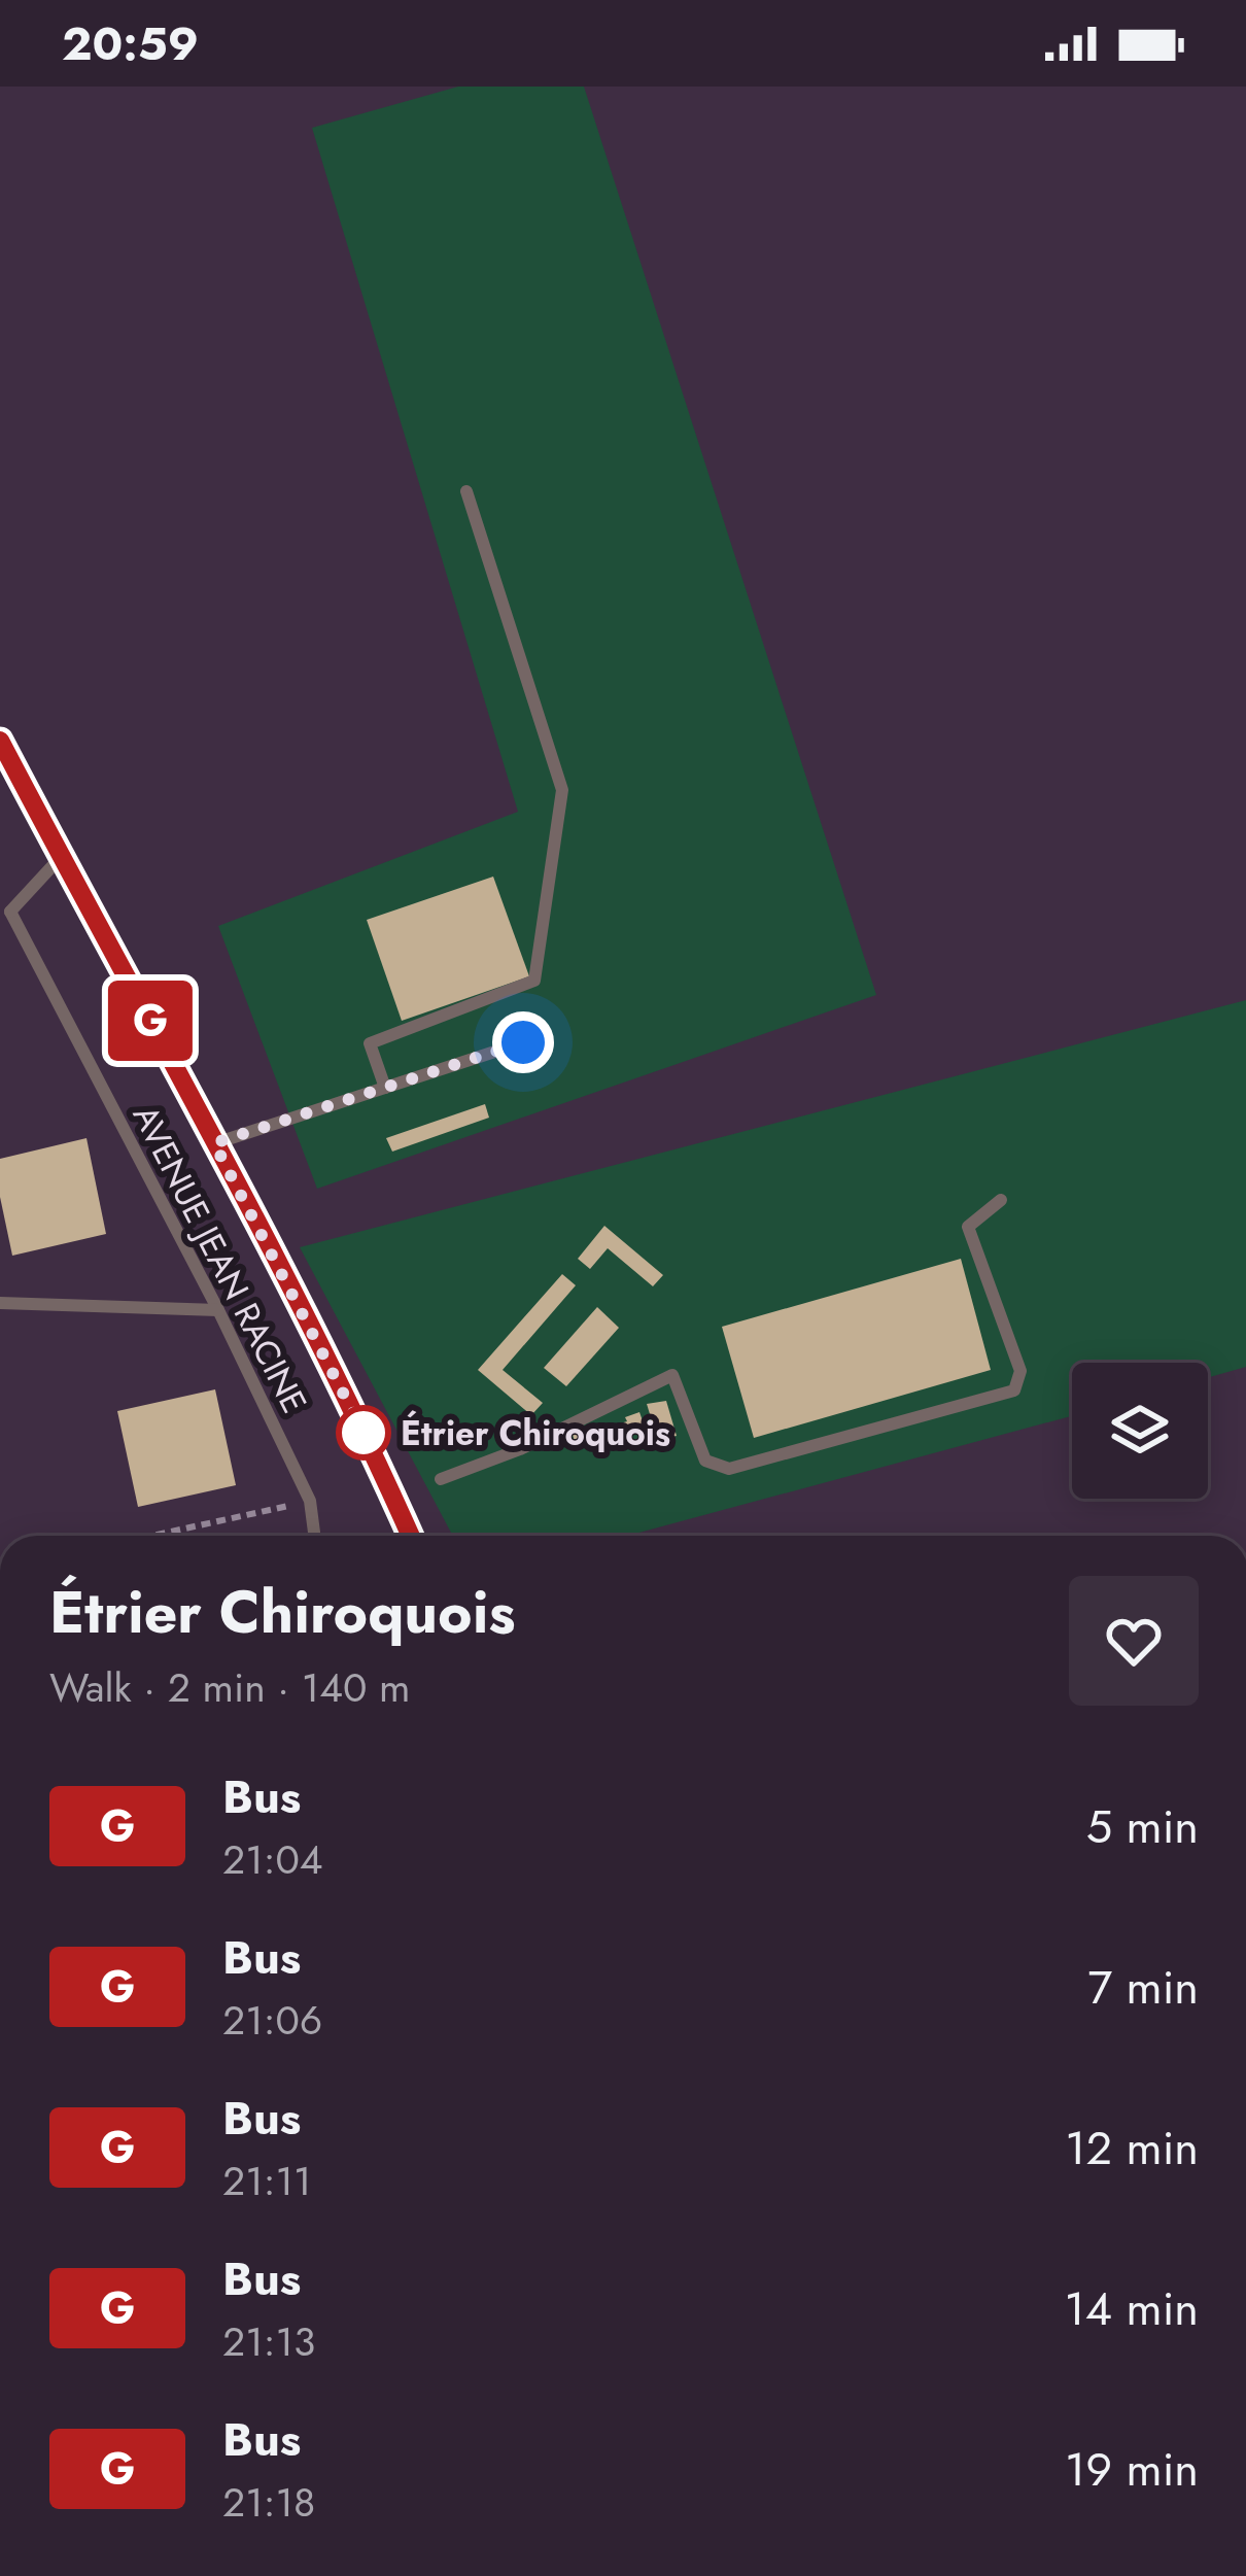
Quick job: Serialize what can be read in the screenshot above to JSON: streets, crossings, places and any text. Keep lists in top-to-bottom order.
{
  "streets": {
    "lane": ["AVENUE JEAN RACINE"]
  },
  "places": ["Étrier Chiroquois"],
  "lines": ["bus line G"],
  "page": {
    "status": "20:59",
    "on_map": "G",
    "heading": ["Étrier Chiroquois", "Walk · 2 min · 140 m"],
    "list": [
      {
        "mark": "G",
        "name": "Bus",
        "note": "21:04",
        "value": "5 min"
      },
      {
        "mark": "G",
        "name": "Bus",
        "note": "21:06",
        "value": "7 min"
      },
      {
        "mark": "G",
        "name": "Bus",
        "note": "21:11",
        "value": "12 min"
      },
      {
        "mark": "G",
        "name": "Bus",
        "note": "21:13",
        "value": "14 min"
      },
      {
        "mark": "G",
        "name": "Bus",
        "note": "21:18",
        "value": "19 min"
      }
    ]
  }
}
